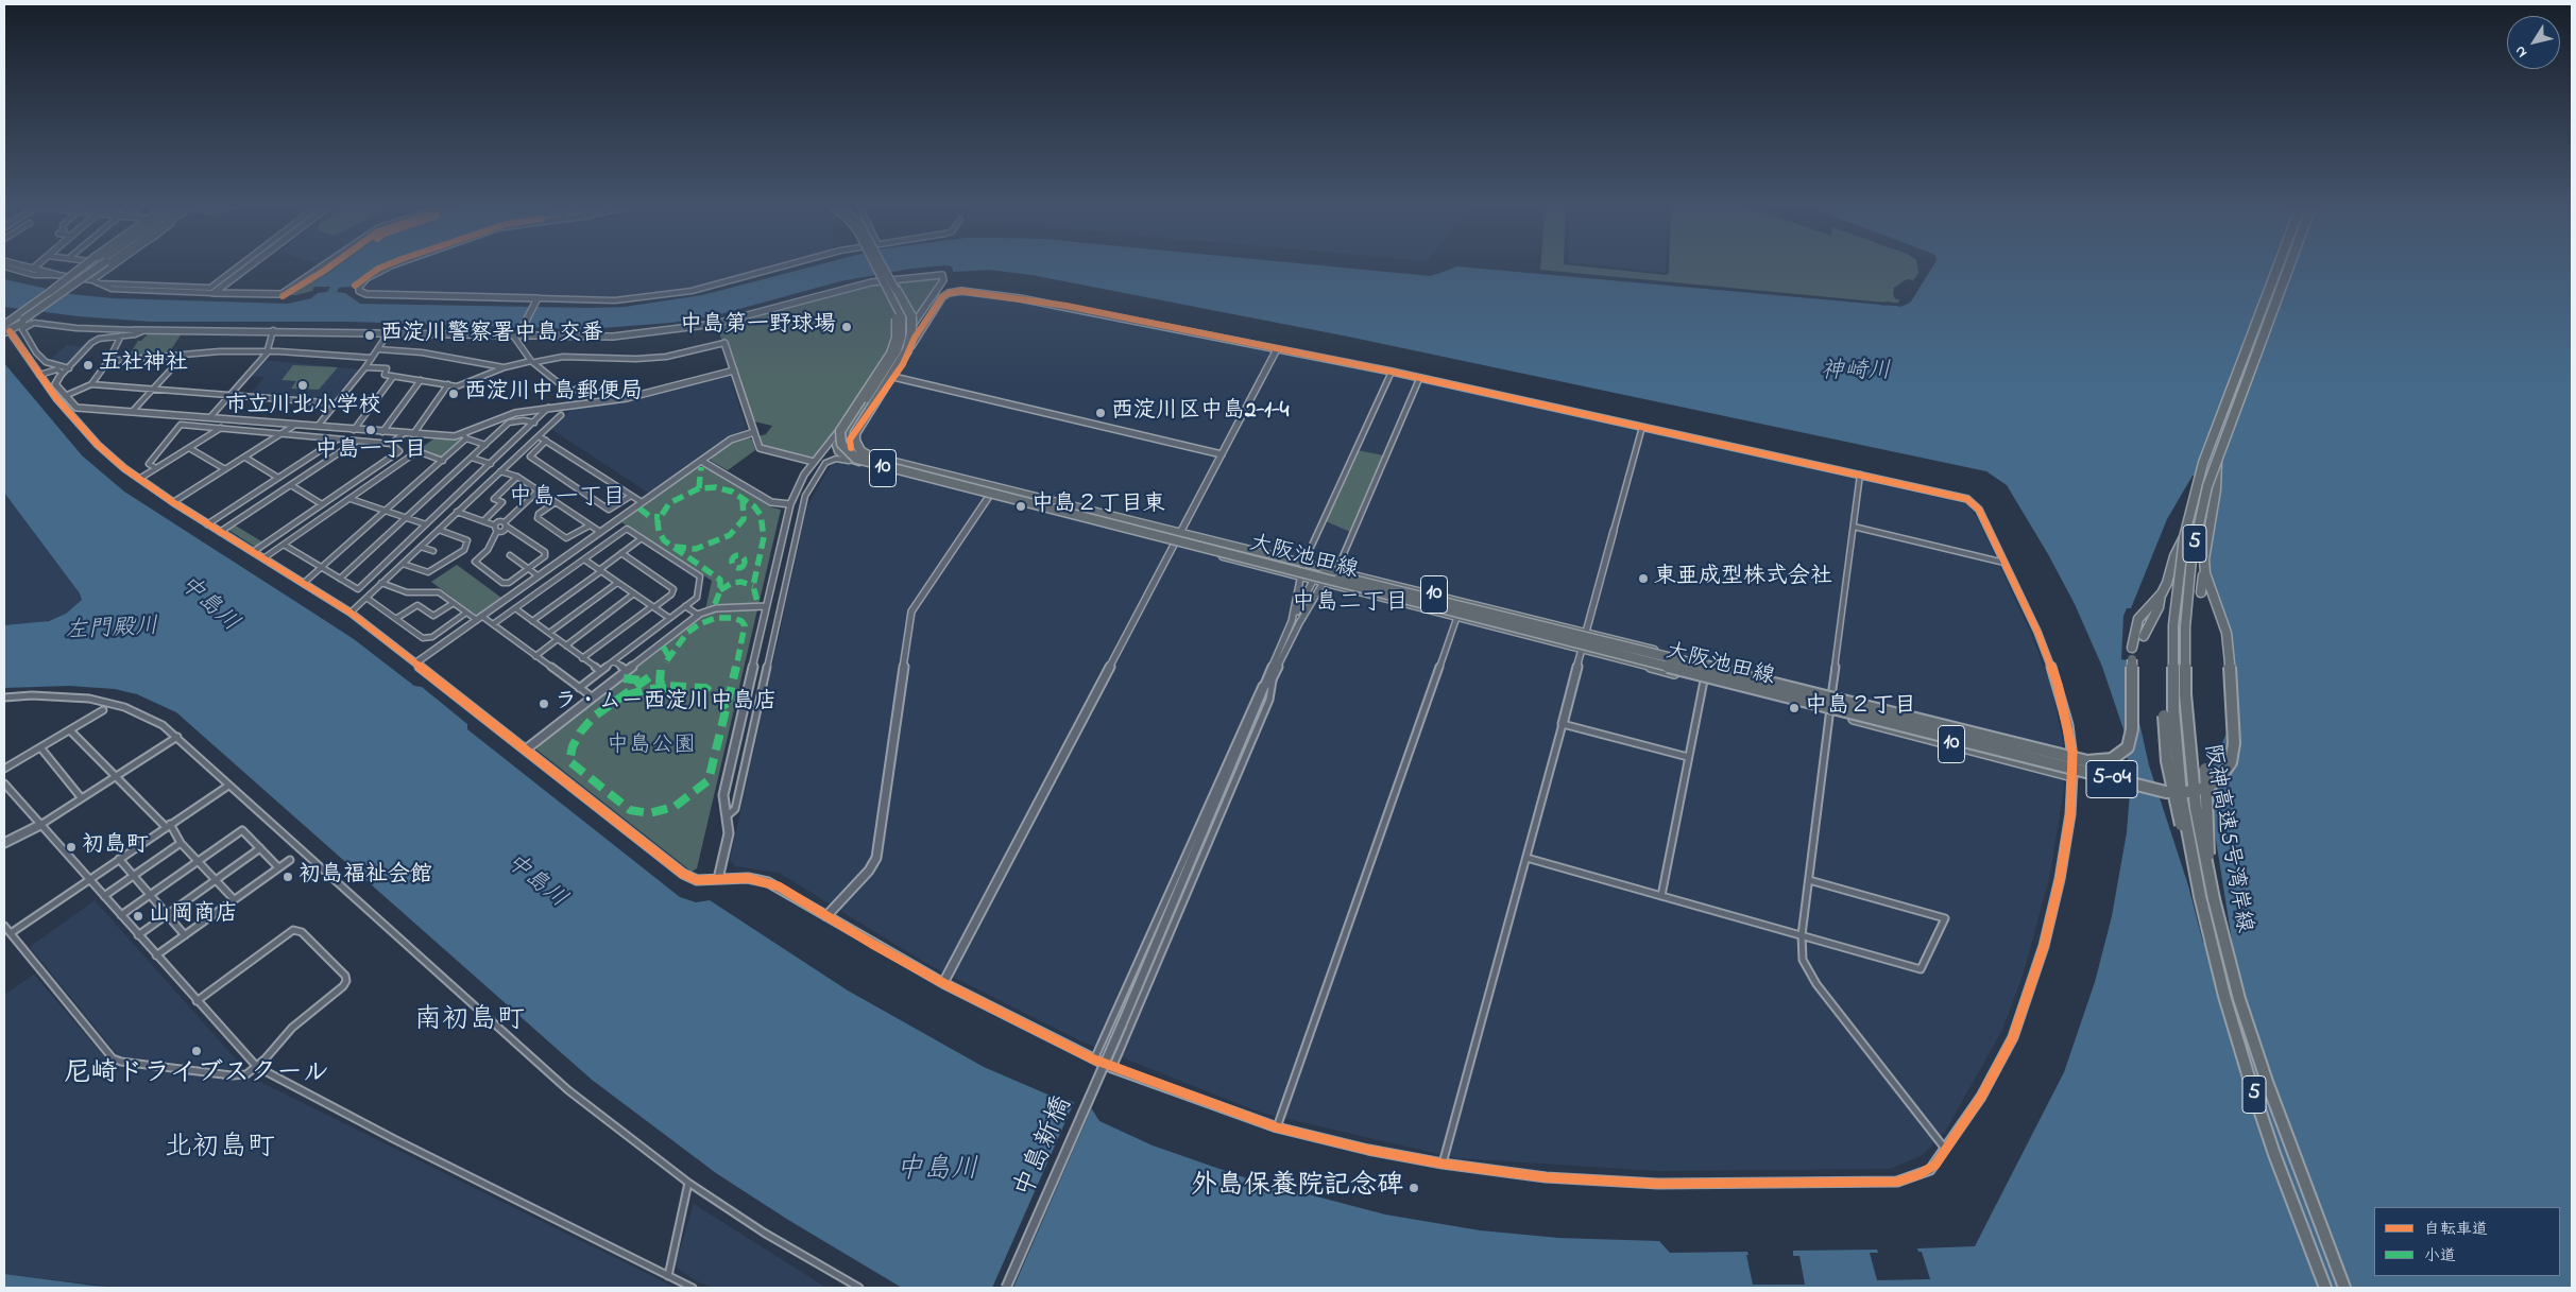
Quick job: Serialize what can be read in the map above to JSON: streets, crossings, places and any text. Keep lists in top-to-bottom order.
{
  "streets": {
    "highway": ["5", "5-04", "阪神高速5号湾岸線"],
    "main road": ["10", "大阪池田線"],
    "street": ["中島新橋"]
  },
  "crossings": [
    ["5-04", "阪神高速5号湾岸線"]
  ],
  "districts": [
    "中島一丁目",
    "中島二丁目",
    "南初島町",
    "北初島町"
  ],
  "water": ["神崎川", "中島川", "左門殿川"],
  "parks": ["中島公園"],
  "places": [
    "中島第一野球場",
    "西淀川警察署中島交番",
    "五社神社",
    "市立川北小学校",
    "西淀川中島郵便局",
    "西淀川区中島2-1-4",
    "中島一丁目",
    "中島２丁目東",
    "東亜成型株式会社",
    "ラ・ムー西淀川中島店",
    "中島２丁目",
    "初島町",
    "初島福祉会館",
    "山岡商店",
    "尼崎ドライブスクール",
    "外島保養院記念碑"
  ],
  "legend": ["自転車道", "小道"],
  "north": "bottom left"
}
